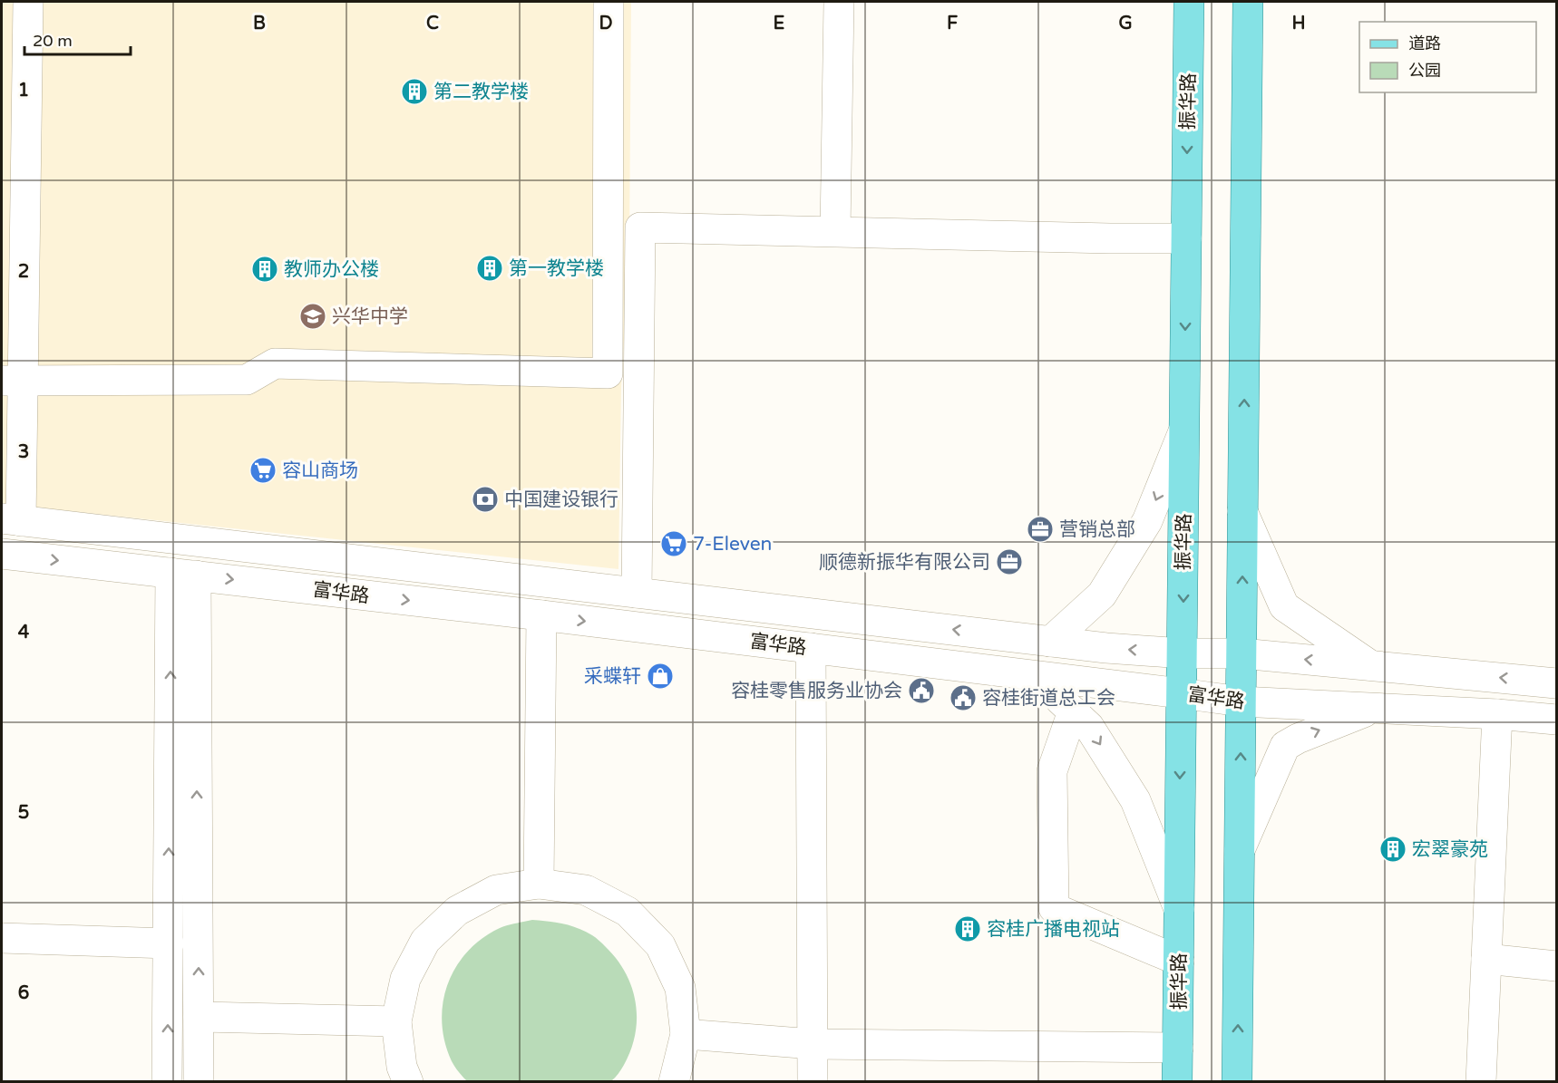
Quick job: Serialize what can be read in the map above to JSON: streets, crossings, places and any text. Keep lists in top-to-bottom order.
{
  "streets": {
    "main road": ["振华路"],
    "street": ["富华路"]
  },
  "crossings": [
    ["振华路", "富华路"]
  ],
  "places": {
    "building": [
      "第二教学楼",
      "第一教学楼",
      "教师办公楼",
      "宏翠豪苑",
      "容桂广播电视站"
    ],
    "school or university": ["兴华中学"],
    "supermarket": ["容山商场", "7-Eleven"],
    "bank": ["中国建设银行"],
    "office": ["营销总部", "顺德新振华有限公司"],
    "shop": ["采蝶轩"],
    "public building": ["容桂零售服务业协会", "容桂街道总工会"]
  },
  "legend": ["道路", "公园"],
  "scale_bar": "20 m",
  "grid": {
    "columns": [
      "B",
      "C",
      "D",
      "E",
      "F",
      "G",
      "H"
    ],
    "rows": [
      "1",
      "2",
      "3",
      "4",
      "5",
      "6"
    ]
  }
}
